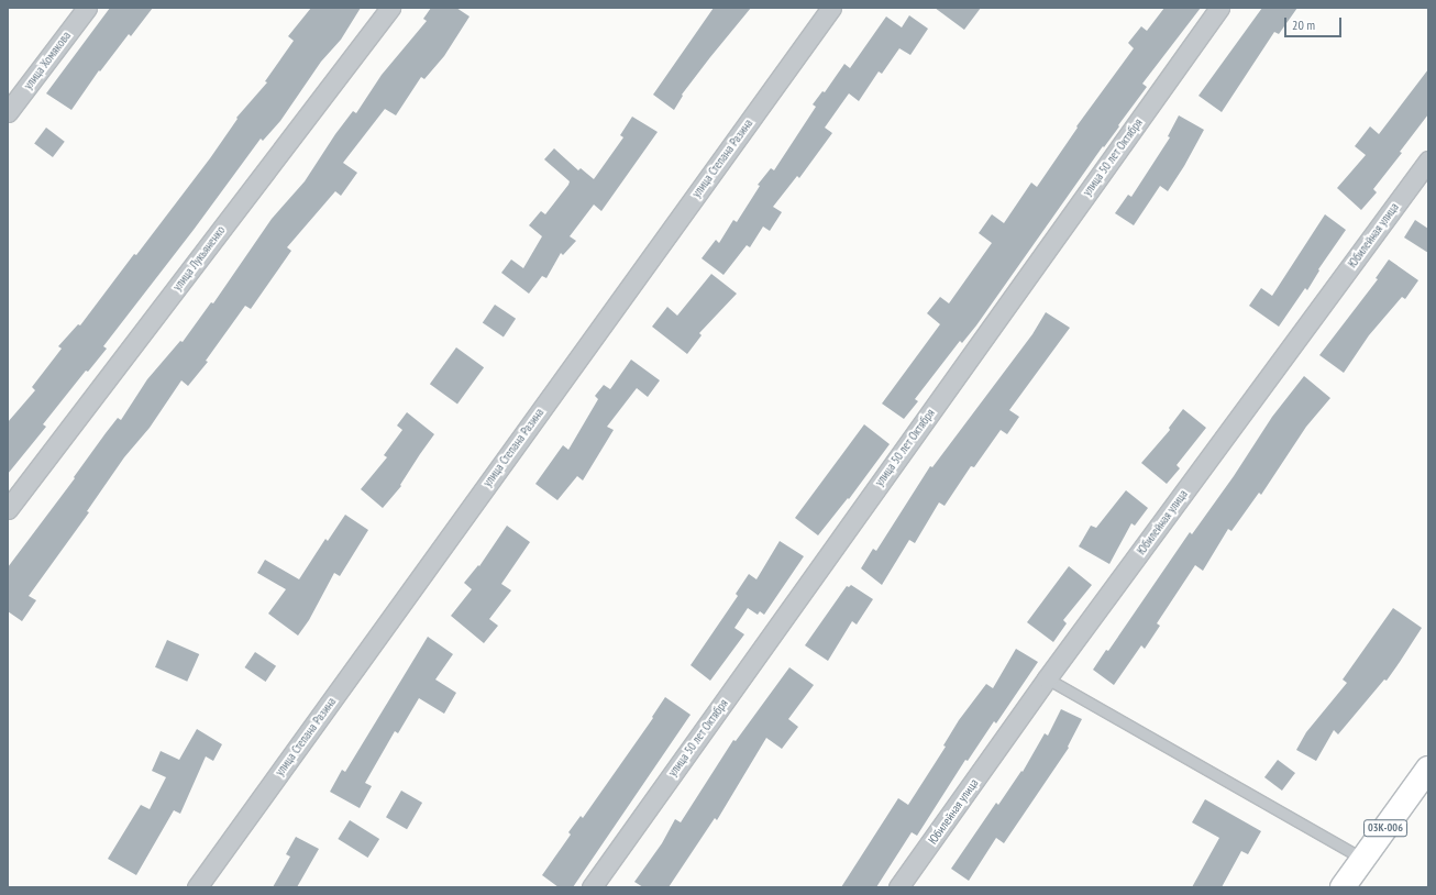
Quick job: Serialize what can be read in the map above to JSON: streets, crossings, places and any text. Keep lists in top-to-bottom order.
{
  "streets": {
    "main road": ["03К-006"],
    "street": [
      "улица Хомякова",
      "улица 50 лет Октября",
      "улица Степана Разина",
      "Юбилейная улица",
      "улица Лукьяненко"
    ]
  },
  "scale_bar": "20 m"
}
